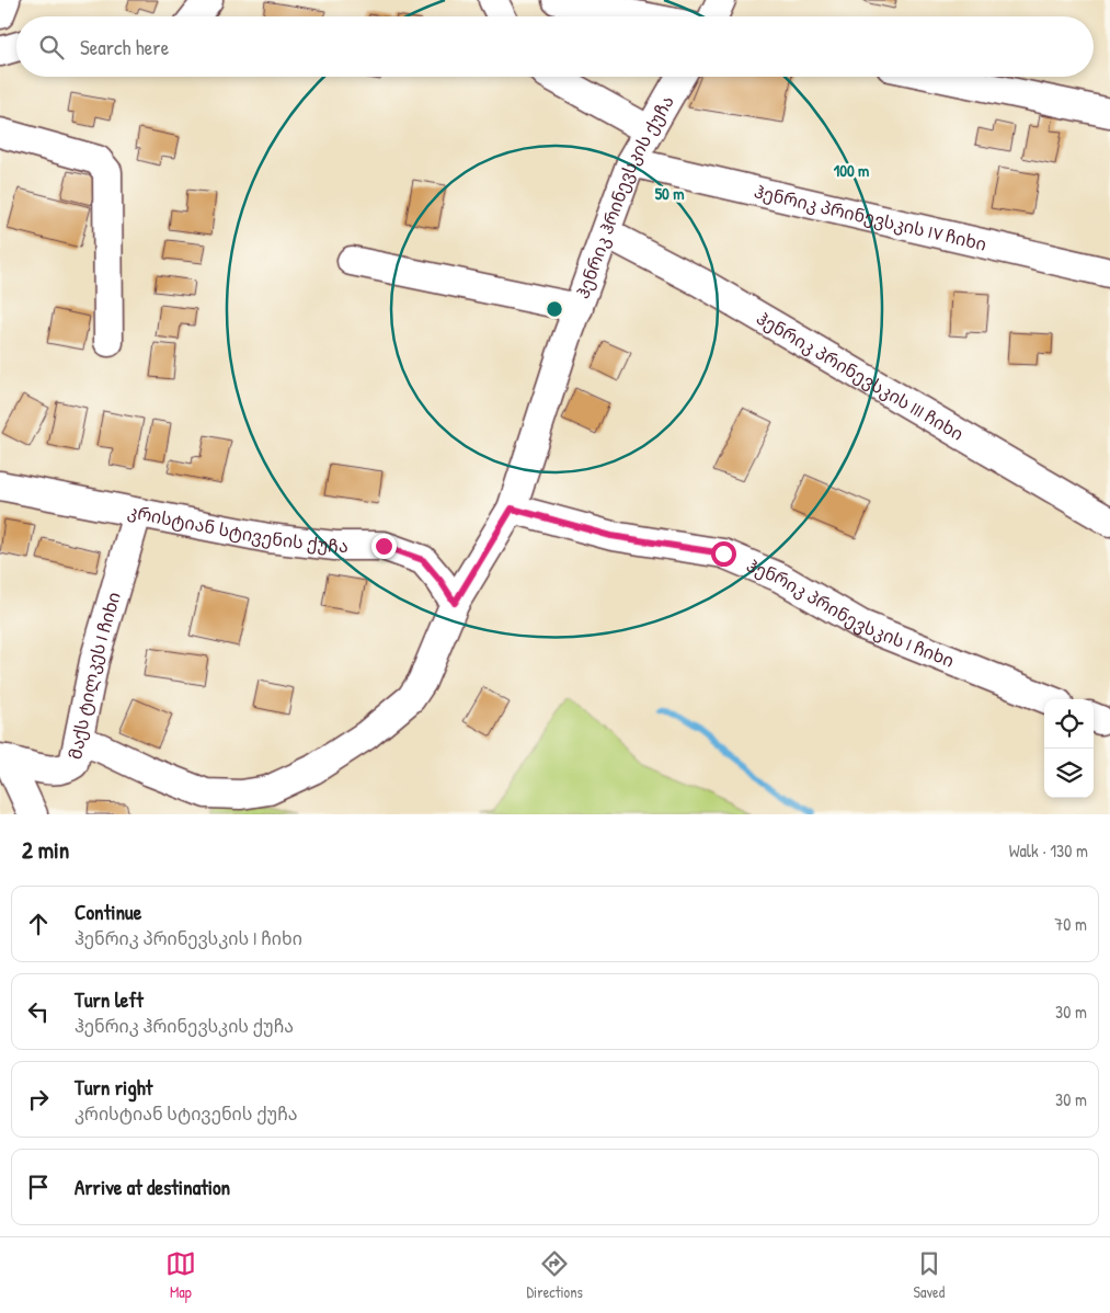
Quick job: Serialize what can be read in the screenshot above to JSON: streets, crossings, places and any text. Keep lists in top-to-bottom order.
{
  "streets": {
    "street": [
      "ჰენრიკ ჰრინევსკის ქუჩა",
      "ჰენრიკ პრინევსკის IV ჩიხი",
      "ჰენრიკ პრინევსკის III ჩიხი",
      "კრისტიან სტივენის ქუჩა",
      "ჰენრიკ პრინევსკის I ჩიხი",
      "მაქს ტილკეს I ჩიხი"
    ]
  },
  "crossings": [
    ["ჰენრიკ ჰრინევსკის ქუჩა", "ჰენრიკ პრინევსკის IV ჩიხი"],
    ["ჰენრიკ ჰრინევსკის ქუჩა", "ჰენრიკ პრინევსკის III ჩიხი"],
    ["ჰენრიკ ჰრინევსკის ქუჩა", "კრისტიან სტივენის ქუჩა"],
    ["ჰენრიკ ჰრინევსკის ქუჩა", "ჰენრიკ პრინევსკის I ჩიხი"],
    ["ჰენრიკ ჰრინევსკის ქუჩა", "მაქს ტილკეს I ჩიხი"],
    ["კრისტიან სტივენის ქუჩა", "მაქს ტილკეს I ჩიხი"]
  ],
  "page": {
    "search": "Search here",
    "heading": ["2 min", "Walk · 130 m"],
    "list": [
      ["Continue", "ჰენრიკ პრინევსკის I ჩიხი", "70 m"],
      ["Turn left", "ჰენრიკ ჰრინევსკის ქუჩა", "30 m"],
      ["Turn right", "კრისტიან სტივენის ქუჩა", "30 m"],
      "Arrive at destination"
    ],
    "nav": ["Map", "Directions", "Saved"]
  },
  "rings": ["100 m", "50 m"]
}
